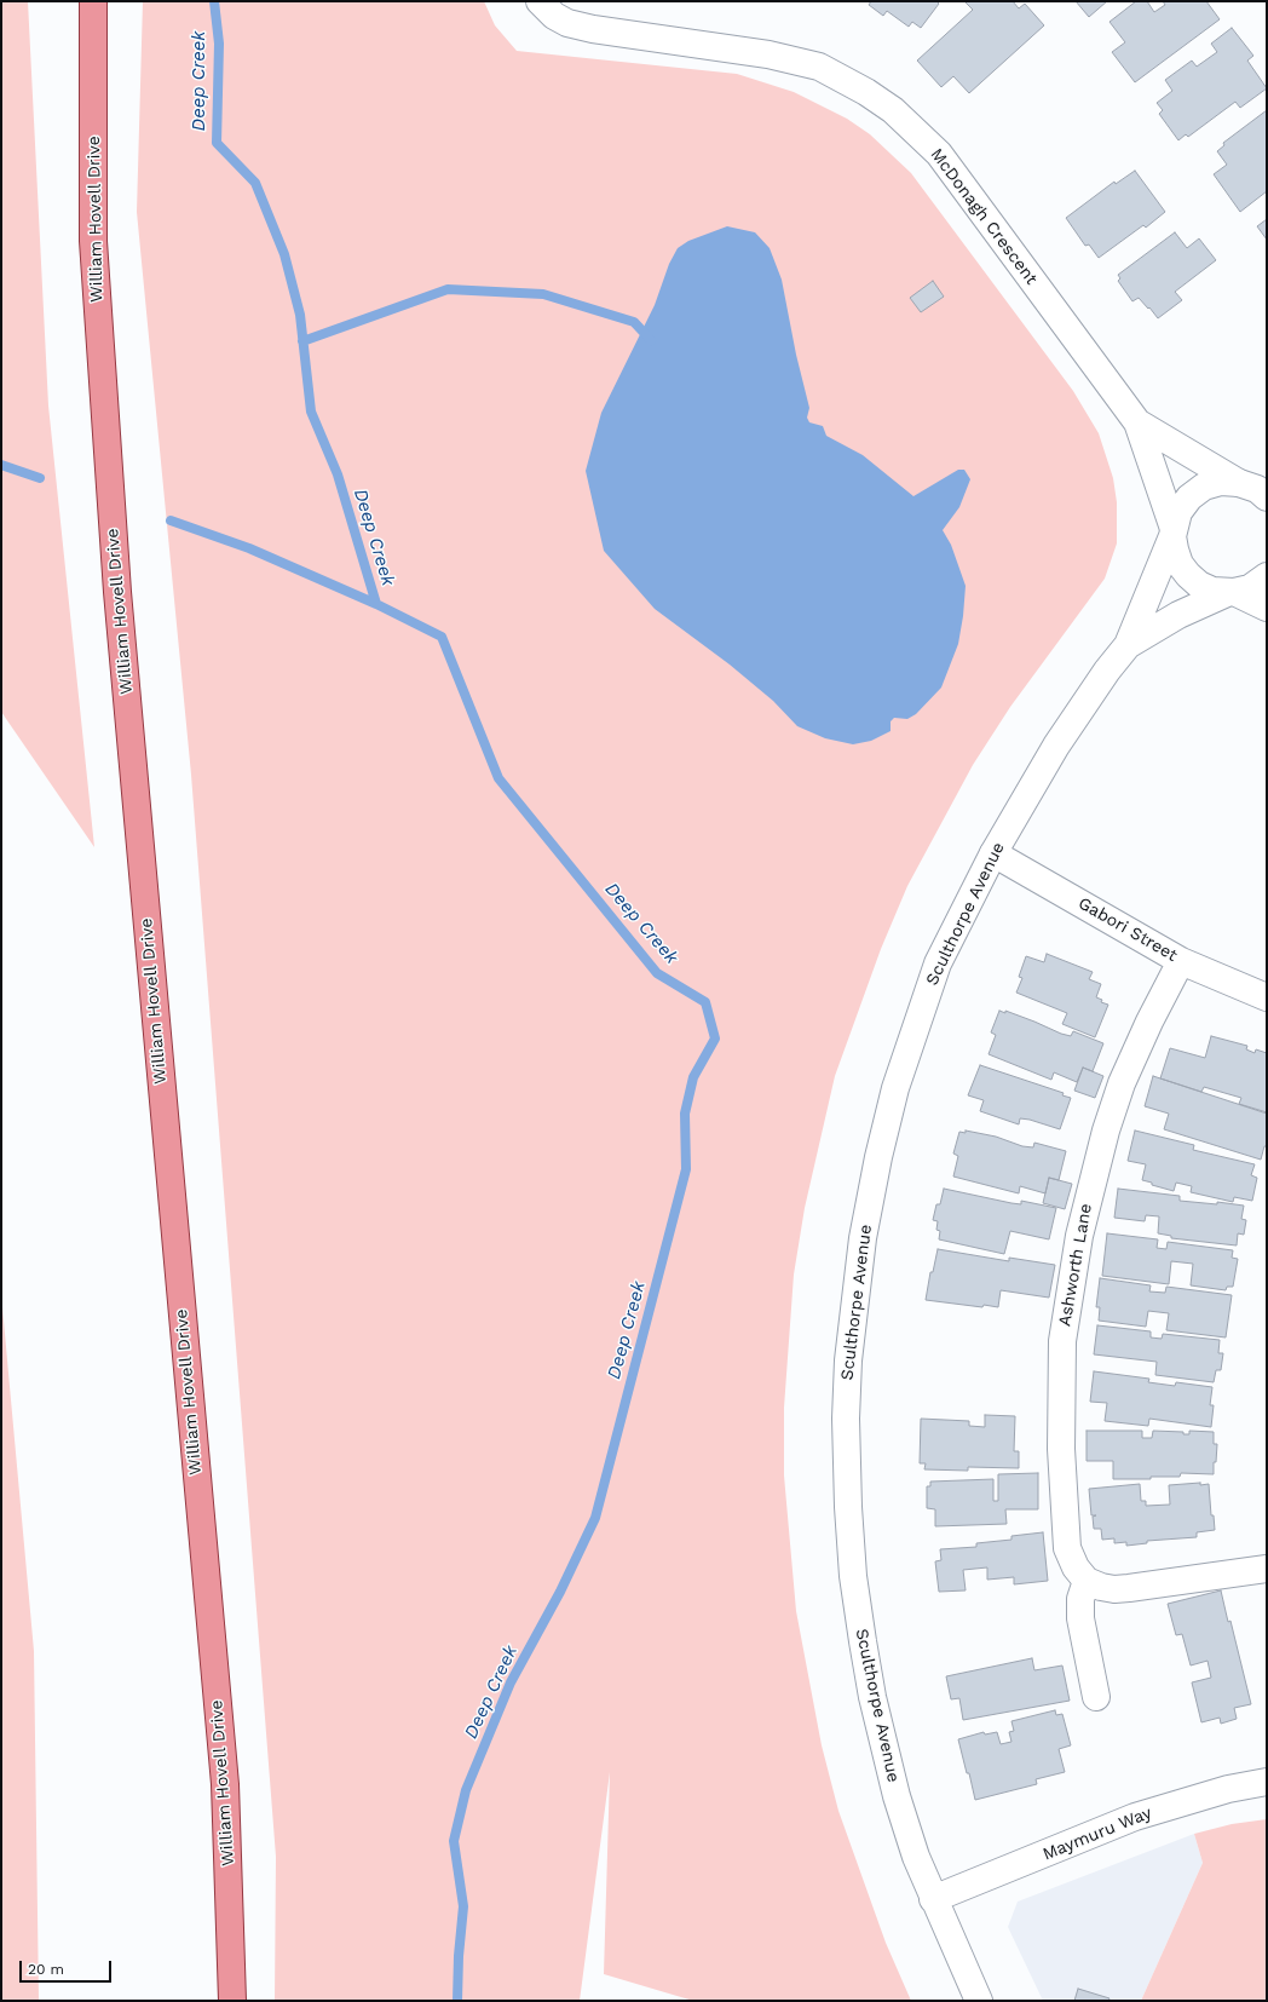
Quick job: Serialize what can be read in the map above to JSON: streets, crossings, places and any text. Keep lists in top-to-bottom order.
{
  "streets": {
    "main road": ["William Hovell Drive"],
    "street": [
      "McDonagh Crescent",
      "Sculthorpe Avenue",
      "Gabori Street",
      "Ashworth Lane",
      "Maymuru Way"
    ]
  },
  "crossings": [
    ["McDonagh Crescent", "Sculthorpe Avenue"],
    ["Sculthorpe Avenue", "Gabori Street"],
    ["Sculthorpe Avenue", "Maymuru Way"],
    ["Gabori Street", "Ashworth Lane"]
  ],
  "water": ["Deep Creek"],
  "scale_bar": "20 m"
}
